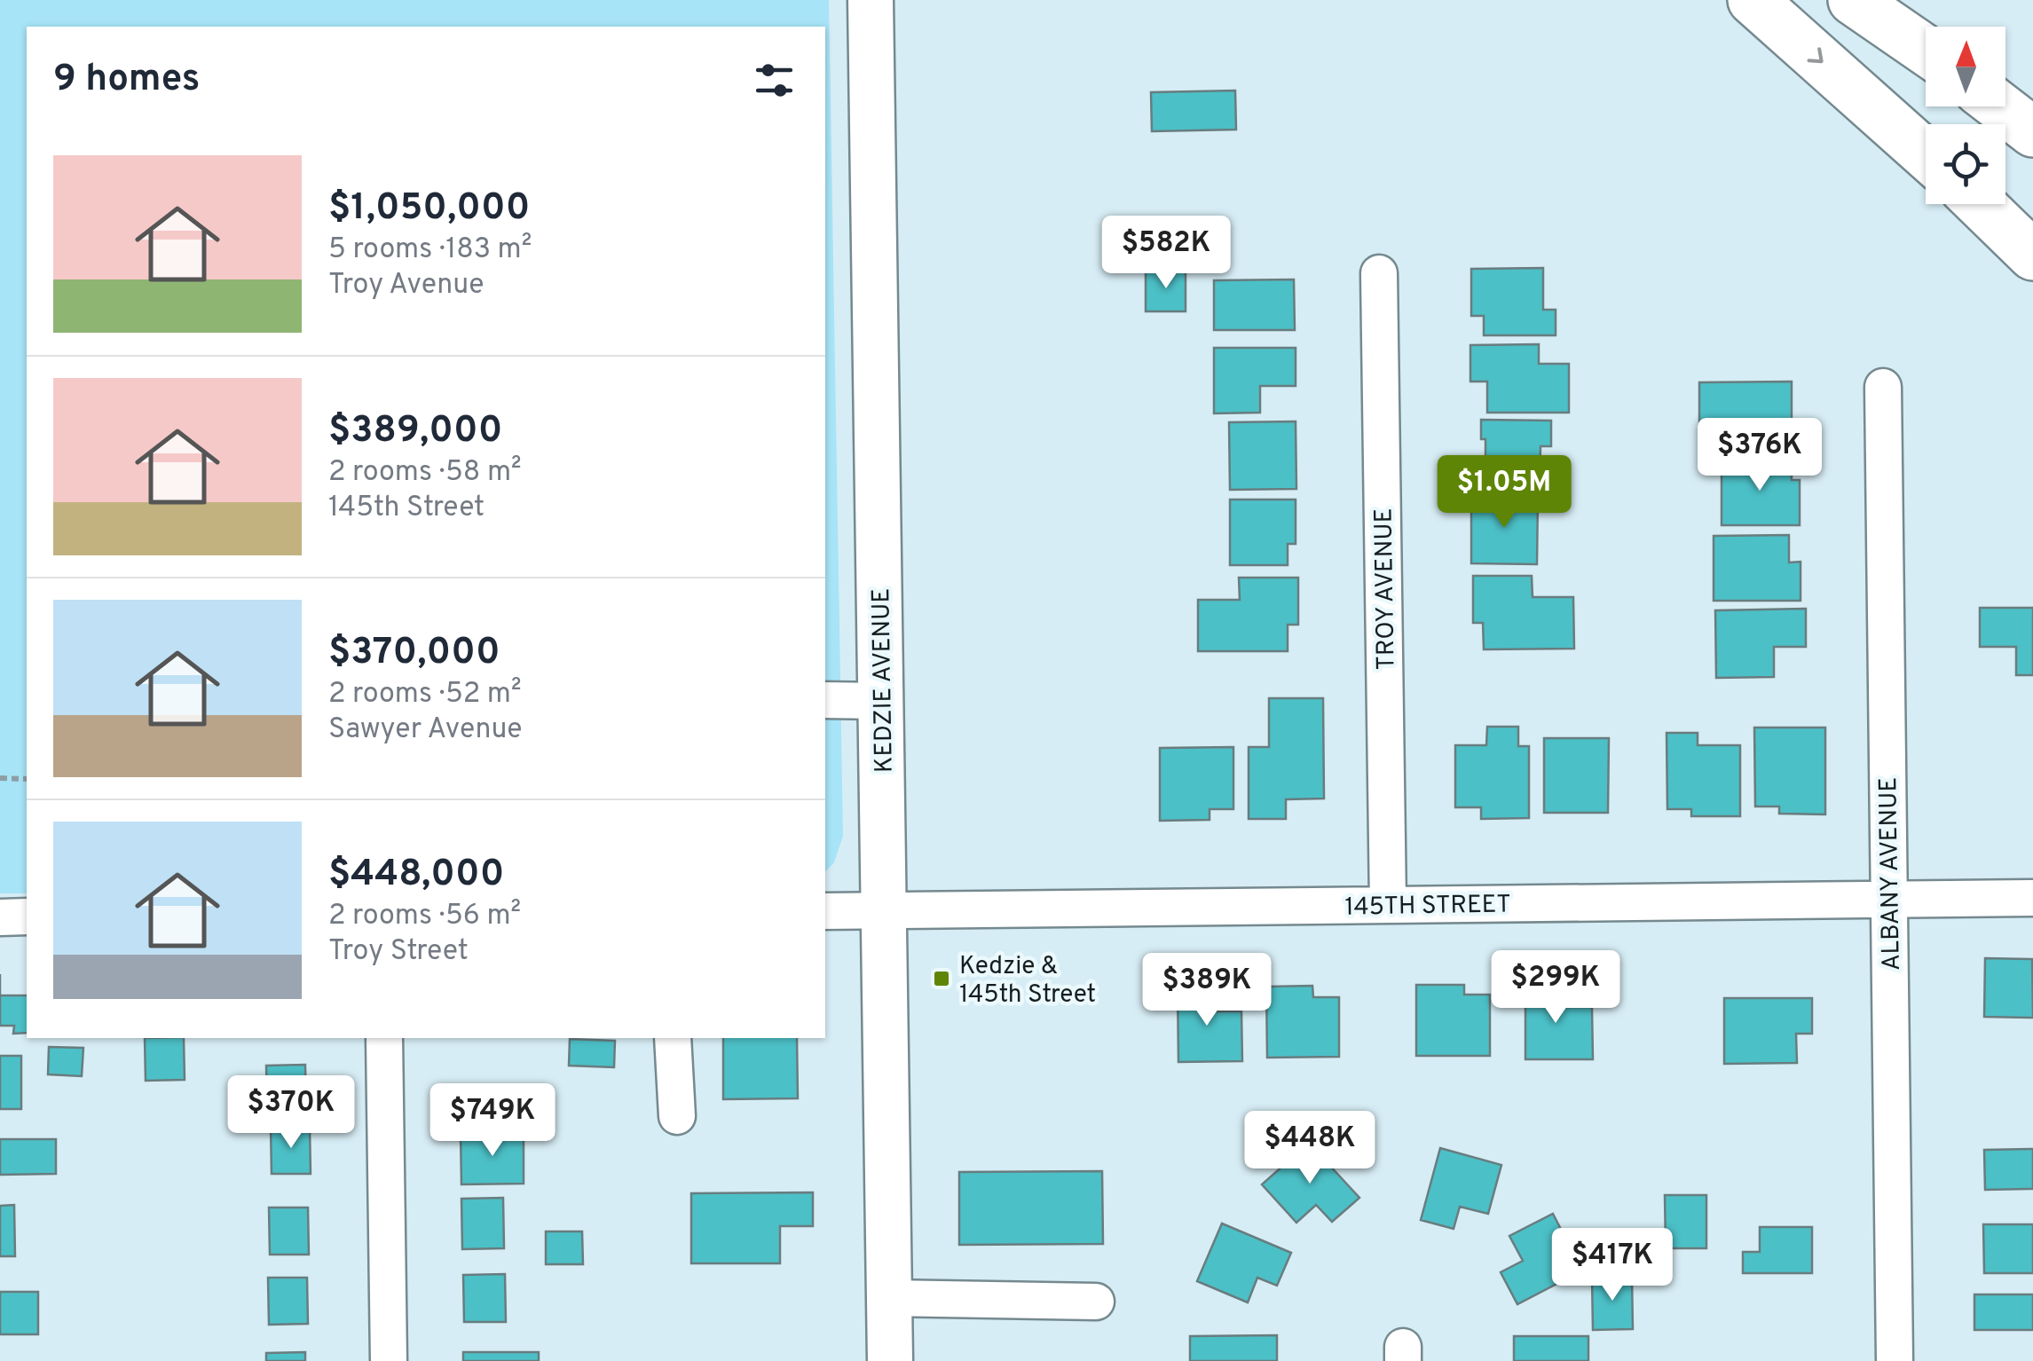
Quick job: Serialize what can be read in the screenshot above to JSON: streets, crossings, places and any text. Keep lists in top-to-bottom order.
{
  "streets": {
    "main road": ["KEDZIE AVENUE"],
    "street": ["TROY AVENUE", "ALBANY AVENUE", "145TH STREET"]
  },
  "crossings": [
    ["TROY AVENUE", "145TH STREET"],
    ["KEDZIE AVENUE", "145TH STREET"],
    ["ALBANY AVENUE", "145TH STREET"]
  ],
  "places": {
    "transit": ["Kedzie & 145th Street"]
  },
  "north": "top",
  "page": {
    "heading": "9 homes",
    "list": [
      {
        "name": "$1,050,000",
        "note": "5 rooms · 183 m² · Troy Avenue"
      },
      {
        "name": "$389,000",
        "note": "2 rooms · 58 m² · 145th Street"
      },
      {
        "name": "$370,000",
        "note": "2 rooms · 52 m² · Sawyer Avenue"
      },
      {
        "name": "$448,000",
        "note": "2 rooms · 56 m² · Troy Street"
      }
    ],
    "price": [
      "$582K",
      "$376K",
      "$1.05M",
      "$299K",
      "$389K",
      "$370K",
      "$749K",
      "$448K",
      "$417K"
    ]
  }
}
